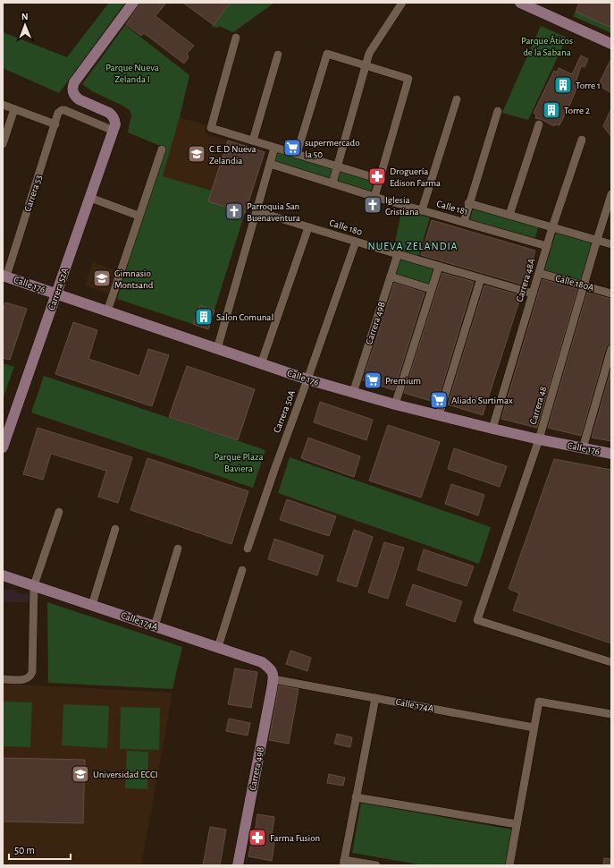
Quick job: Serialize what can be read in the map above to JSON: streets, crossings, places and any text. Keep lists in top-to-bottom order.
{
  "streets": {
    "street": [
      "Carrera 53",
      "Calle 181",
      "Calle 180",
      "Carrera 48A",
      "Calle 180A",
      "Calle 176",
      "Carrera 52A",
      "Carrera 49B",
      "Carrera 48",
      "Carrera 50A",
      "Calle 174A"
    ]
  },
  "crossings": [
    ["Carrera 53", "Calle 176"],
    ["Carrera 53", "Carrera 52A"],
    ["Calle 181", "Carrera 48A"],
    ["Calle 181", "Carrera 48"],
    ["Calle 180", "Carrera 48A"],
    ["Calle 180", "Carrera 49B"],
    ["Calle 180", "Carrera 50A"],
    ["Carrera 48A", "Calle 180A"],
    ["Carrera 48A", "Calle 176"],
    ["Calle 180A", "Carrera 48"],
    ["Calle 176", "Carrera 52A"],
    ["Calle 176", "Carrera 49B"],
    ["Calle 176", "Carrera 48"],
    ["Calle 176", "Carrera 50A"],
    ["Carrera 49B", "Calle 174A"]
  ],
  "districts": ["NUEVA ZELANDIA"],
  "parks": ["Parque Áticos de la Sabana", "Parque Nueva Zelanda I", "Parque Plaza Baviera"],
  "places": {
    "building": ["Torre 1", "Torre 2", "Salon Comunal"],
    "supermarket": ["supermercado la 50", "Premium", "Aliado Surtimax"],
    "school or university": ["C.E.D Nueva Zelandia", "Gimnasio Montsand", "Universidad ECCI"],
    "pharmacy": ["Droguería Edison Farma", "Farma Fusion"],
    "church": ["Iglesia Cristiana", "Parroquia San Buenaventura"]
  },
  "scale_bar": "50 m",
  "north": "top"
}
